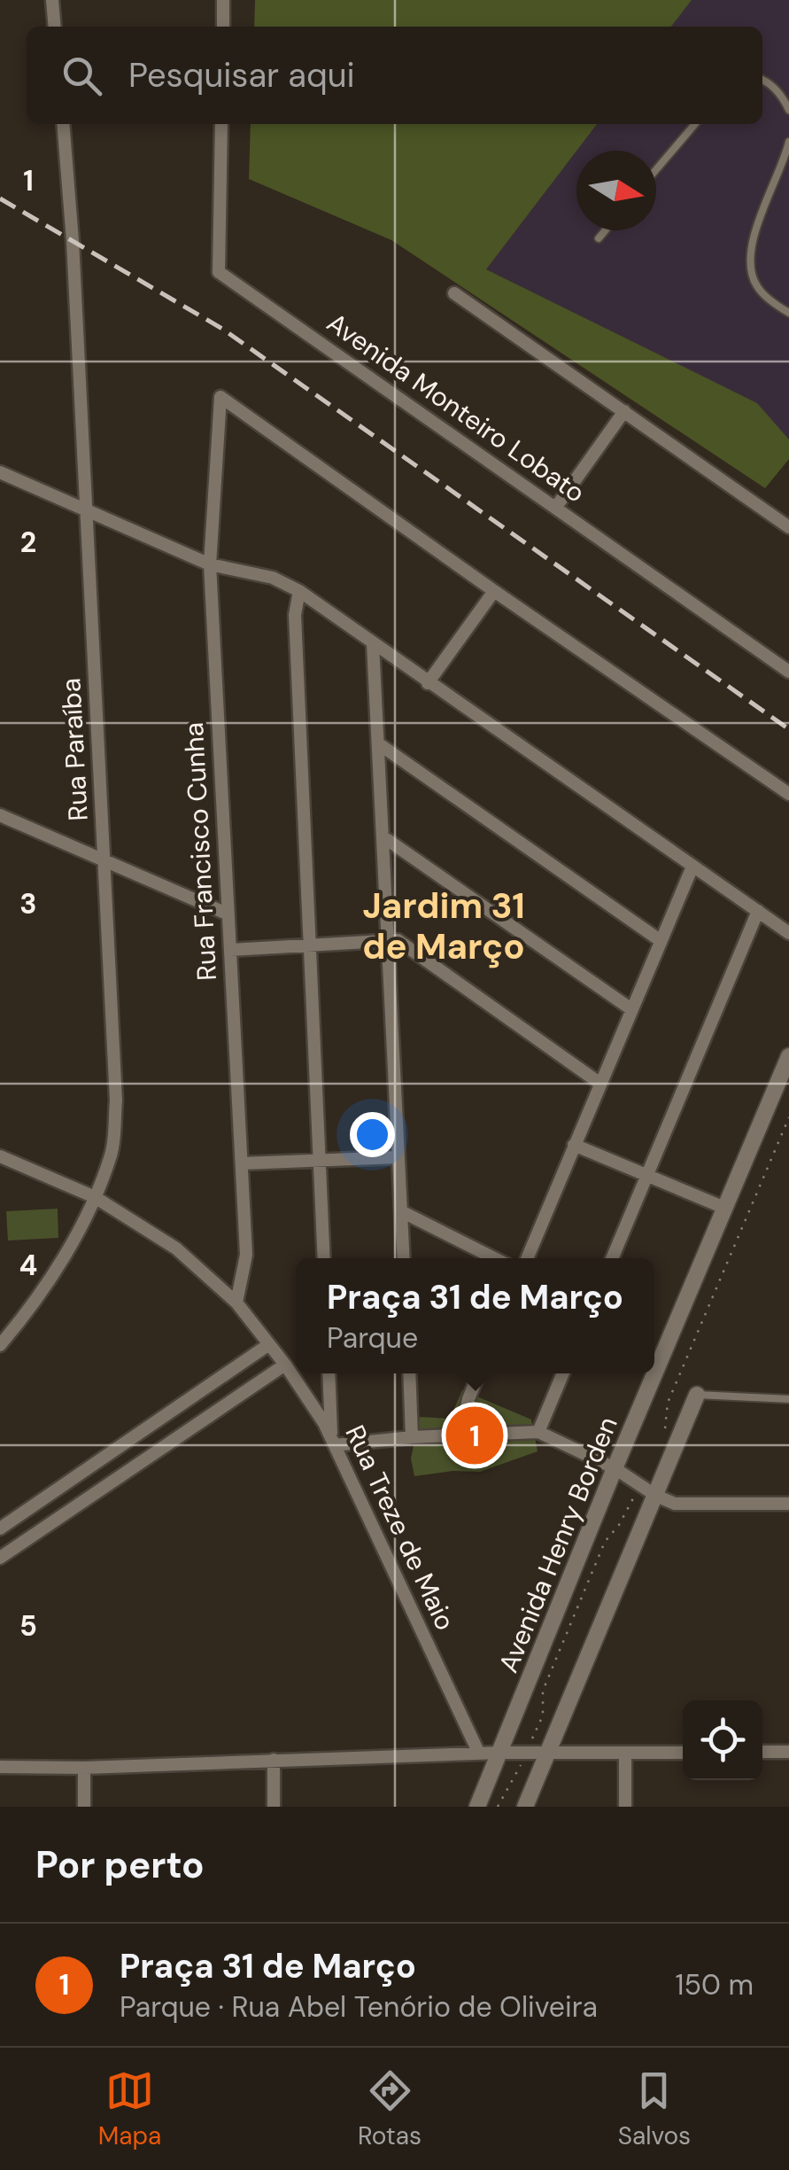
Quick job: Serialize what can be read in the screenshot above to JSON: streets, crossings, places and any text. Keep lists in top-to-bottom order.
{
  "streets": {
    "street": [
      "Avenida Monteiro Lobato",
      "Rua Paraíba",
      "Rua Francisco Cunha",
      "Rua Treze de Maio",
      "Avenida Henry Borden"
    ]
  },
  "crossings": [
    ["Rua Paraíba", "Rua Treze de Maio"],
    ["Rua Francisco Cunha", "Rua Treze de Maio"]
  ],
  "districts": ["Jardim 31 de Março"],
  "north": "right",
  "page": {
    "search": "Pesquisar aqui",
    "popup": ["Praça 31 de Março", "Parque"],
    "pins": "1",
    "heading": "Por perto",
    "list": [
      {
        "mark": "1",
        "name": "Praça 31 de Março",
        "note": "Parque · Rua Abel Tenório de Oliveira",
        "value": "150 m"
      }
    ],
    "nav": ["Mapa", "Rotas", "Salvos"]
  },
  "grid": {
    "rows": [
      "1",
      "2",
      "3",
      "4",
      "5"
    ]
  }
}
